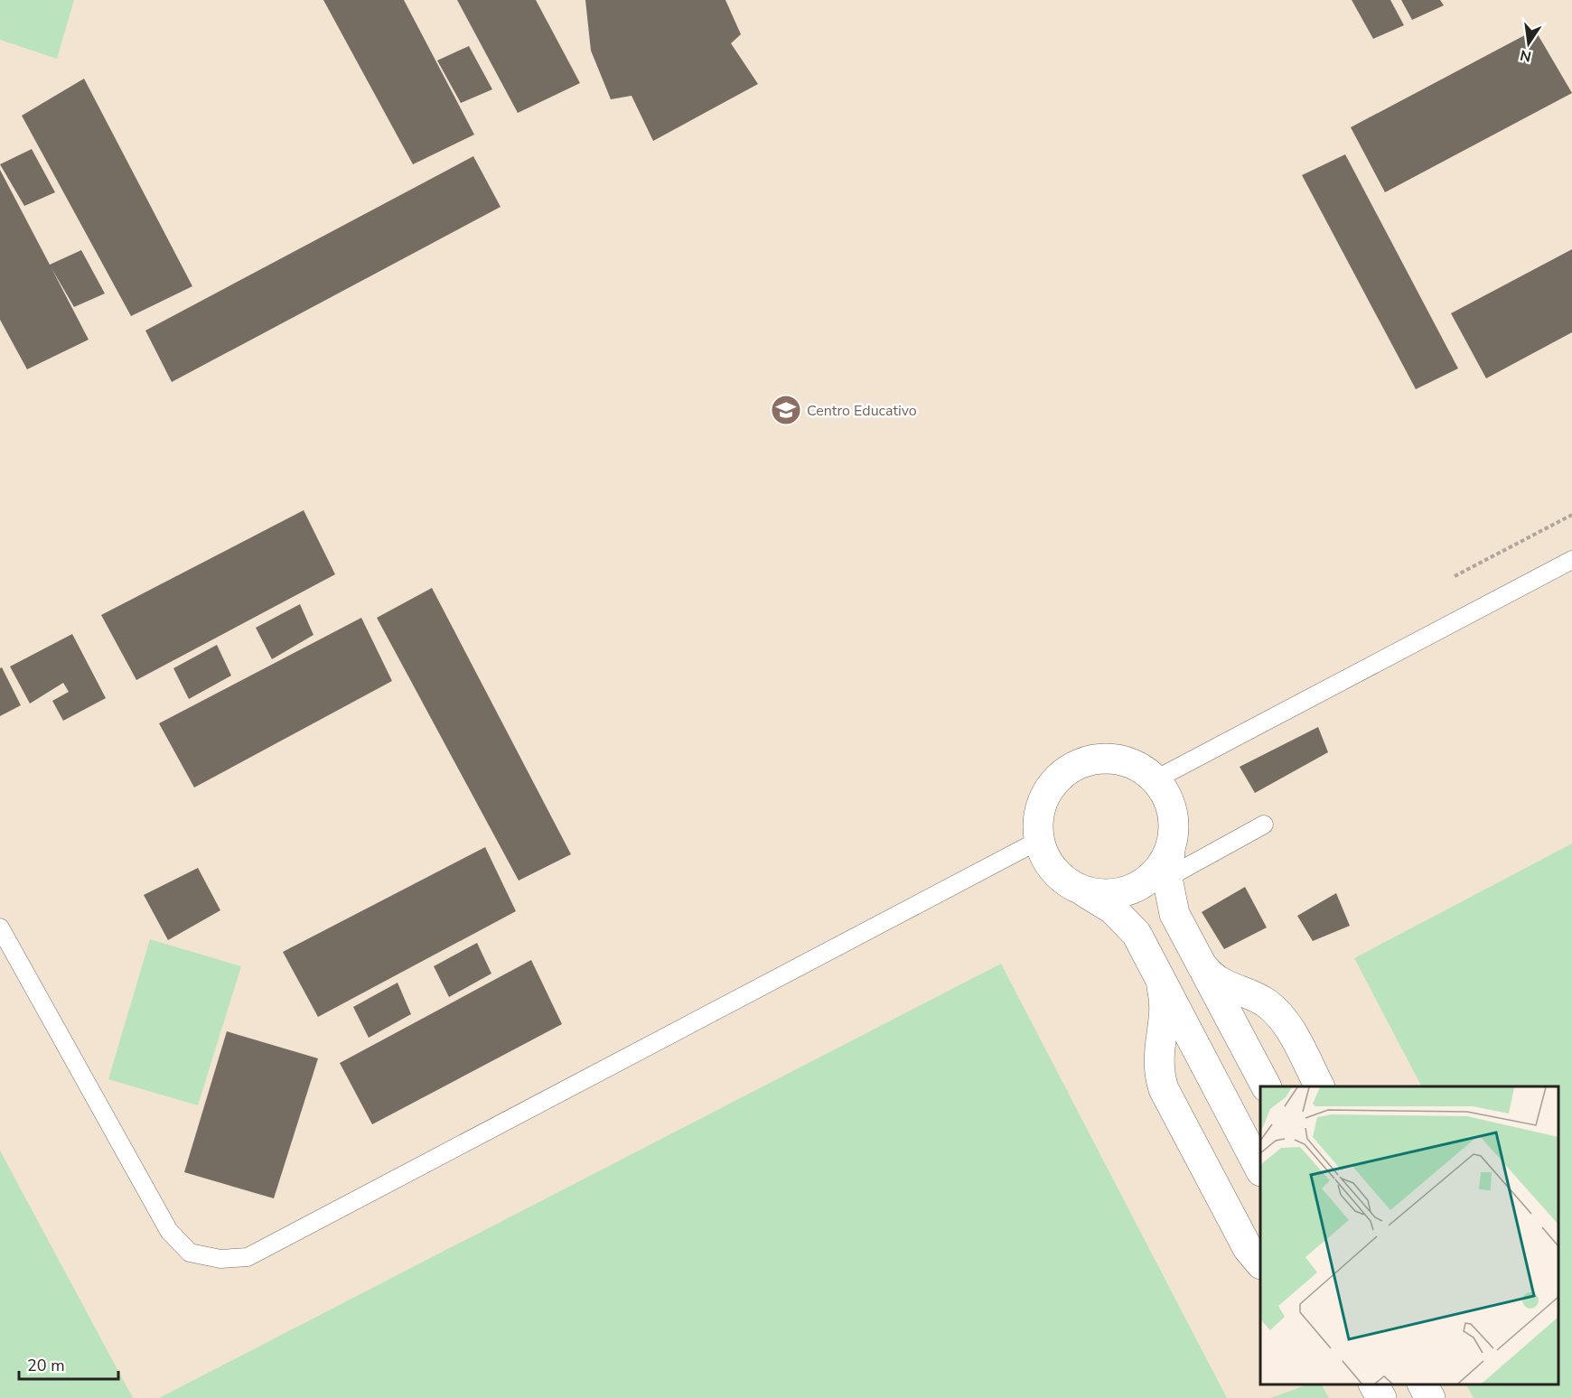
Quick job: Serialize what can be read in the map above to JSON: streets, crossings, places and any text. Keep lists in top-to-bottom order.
{
  "places": {
    "school or university": ["Centro Educativo"]
  },
  "scale_bar": "20 m",
  "north": "bottom"
}
